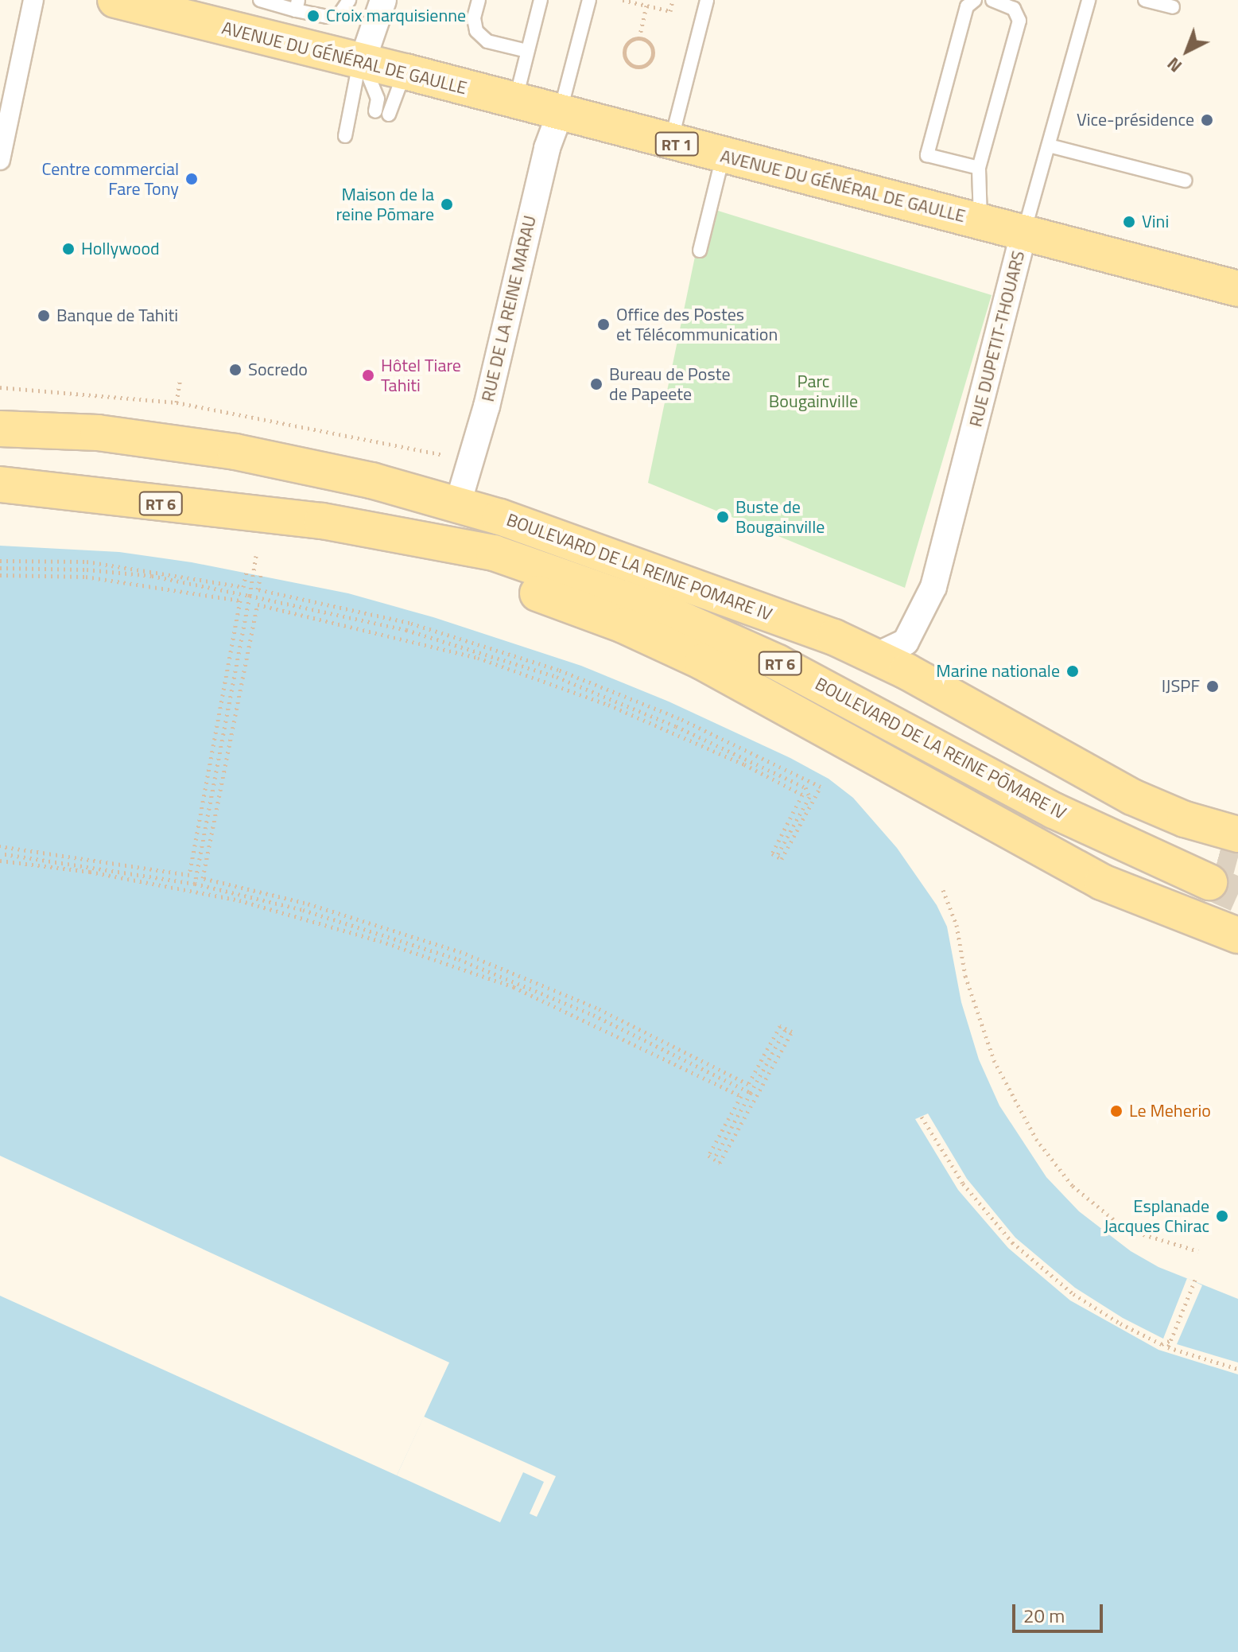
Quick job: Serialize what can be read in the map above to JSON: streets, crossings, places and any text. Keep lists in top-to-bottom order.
{
  "streets": {
    "main road": [
      "AVENUE DU GÉNÉRAL DE GAULLE",
      "RT 1",
      "RT 6",
      "BOULEVARD DE LA REINE POMARE IV",
      "BOULEVARD DE LA REINE PŌMARE IV"
    ],
    "street": ["RUE DE LA REINE MARAU", "RUE DUPETIT-THOUARS"]
  },
  "crossings": [
    ["AVENUE DU GÉNÉRAL DE GAULLE", "RUE DE LA REINE MARAU"],
    ["AVENUE DU GÉNÉRAL DE GAULLE", "RUE DUPETIT-THOUARS"],
    ["RUE DE LA REINE MARAU", "BOULEVARD DE LA REINE POMARE IV"],
    ["RUE DUPETIT-THOUARS", "BOULEVARD DE LA REINE POMARE IV"],
    ["BOULEVARD DE LA REINE POMARE IV", "BOULEVARD DE LA REINE PŌMARE IV"]
  ],
  "parks": ["Parc Bougainville"],
  "places": [
    "Croix marquisienne",
    "Vice-présidence",
    "Centre commercial Fare Tony",
    "Maison de la reine Pōmare",
    "Vini",
    "Hollywood",
    "Banque de Tahiti",
    "Office des Postes et Télécommunication",
    "Socredo",
    "Hôtel Tiare Tahiti",
    "Bureau de Poste de Papeete",
    "Buste de Bougainville",
    "Marine nationale",
    "IJSPF",
    "Le Meherio",
    "Esplanade Jacques Chirac"
  ],
  "scale_bar": "20 m",
  "north": "bottom left"
}
